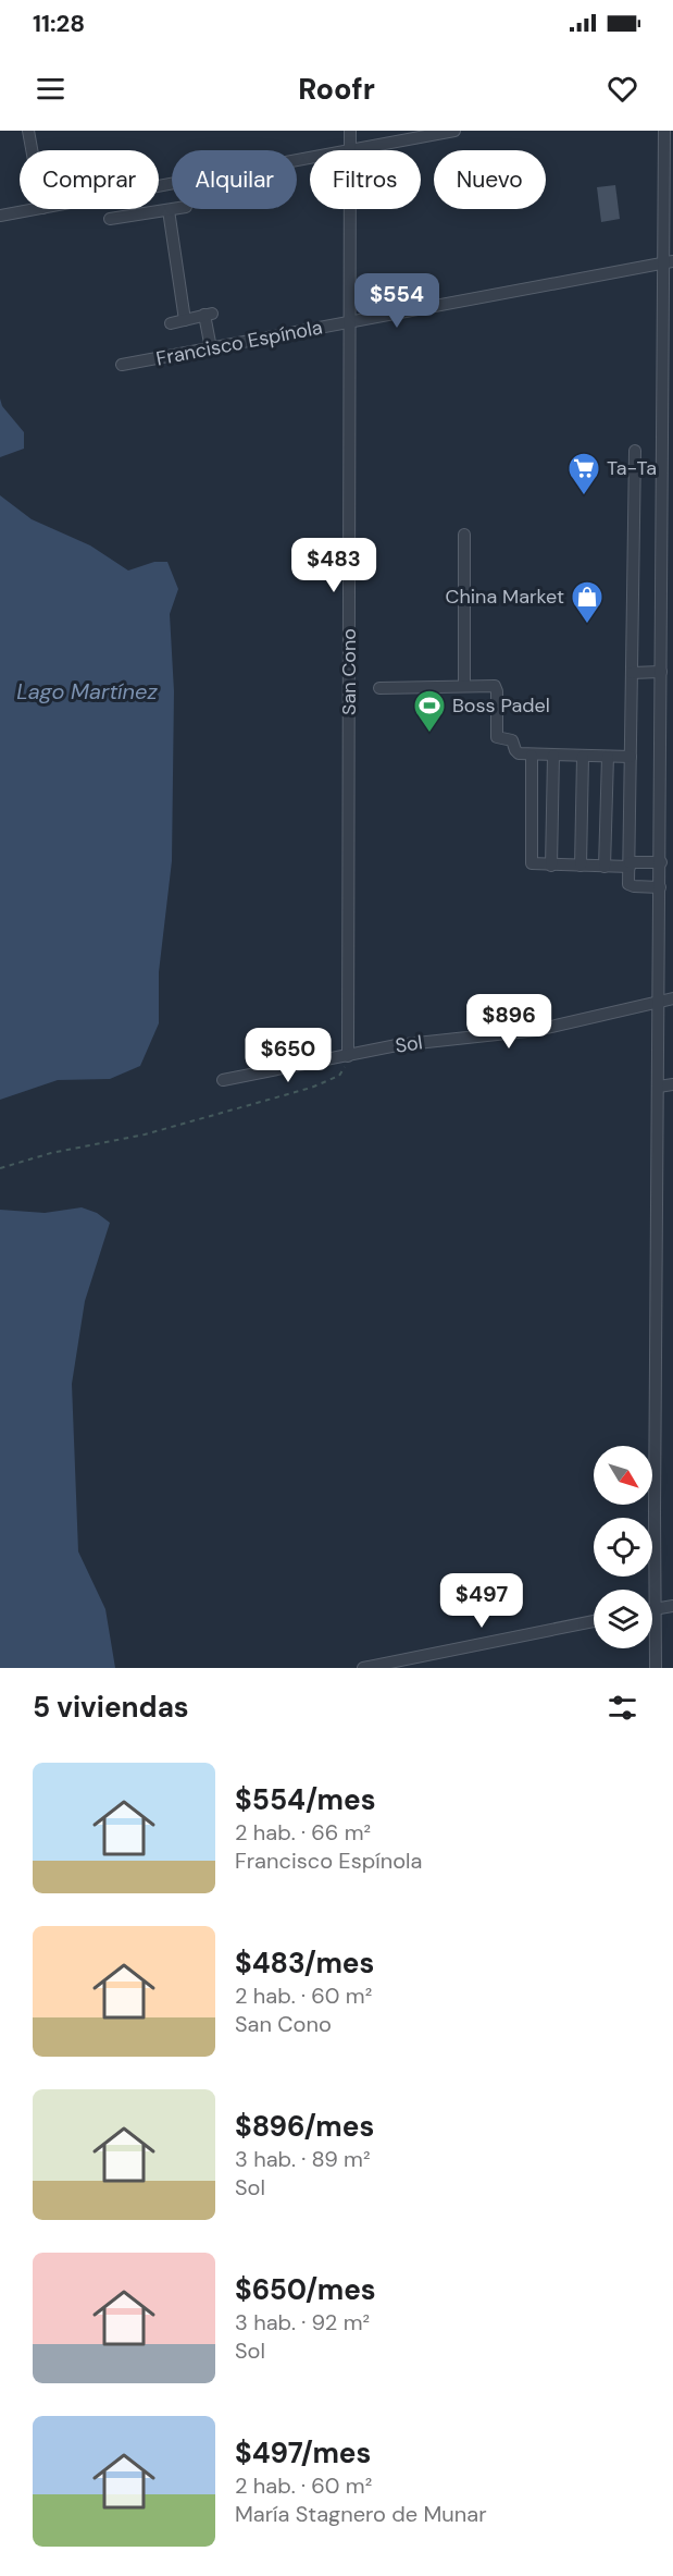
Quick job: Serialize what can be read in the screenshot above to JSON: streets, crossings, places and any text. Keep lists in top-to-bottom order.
{
  "streets": {
    "street": ["Francisco Espínola", "San Cono", "Sol"]
  },
  "crossings": [
    ["Francisco Espínola", "San Cono"],
    ["San Cono", "Sol"]
  ],
  "water": ["Lago Martínez"],
  "places": {
    "supermarket": ["Ta-Ta"],
    "shop": ["China Market"],
    "sports": ["Boss Padel"]
  },
  "north": "bottom right",
  "page": {
    "status": "11:28",
    "header": "Roofr",
    "chip": [
      "Comprar",
      "Alquilar",
      "Filtros",
      "Nuevo"
    ],
    "price": [
      "$554",
      "$483",
      "$896",
      "$650",
      "$497"
    ],
    "heading": "5 viviendas",
    "list": [
      {
        "name": "$554/mes",
        "note": "2 hab. · 66 m² · Francisco Espínola"
      },
      {
        "name": "$483/mes",
        "note": "2 hab. · 60 m² · San Cono"
      },
      {
        "name": "$896/mes",
        "note": "3 hab. · 89 m² · Sol"
      },
      {
        "name": "$650/mes",
        "note": "3 hab. · 92 m² · Sol"
      },
      {
        "name": "$497/mes",
        "note": "2 hab. · 60 m² · María Stagnero de Munar"
      }
    ]
  }
}
